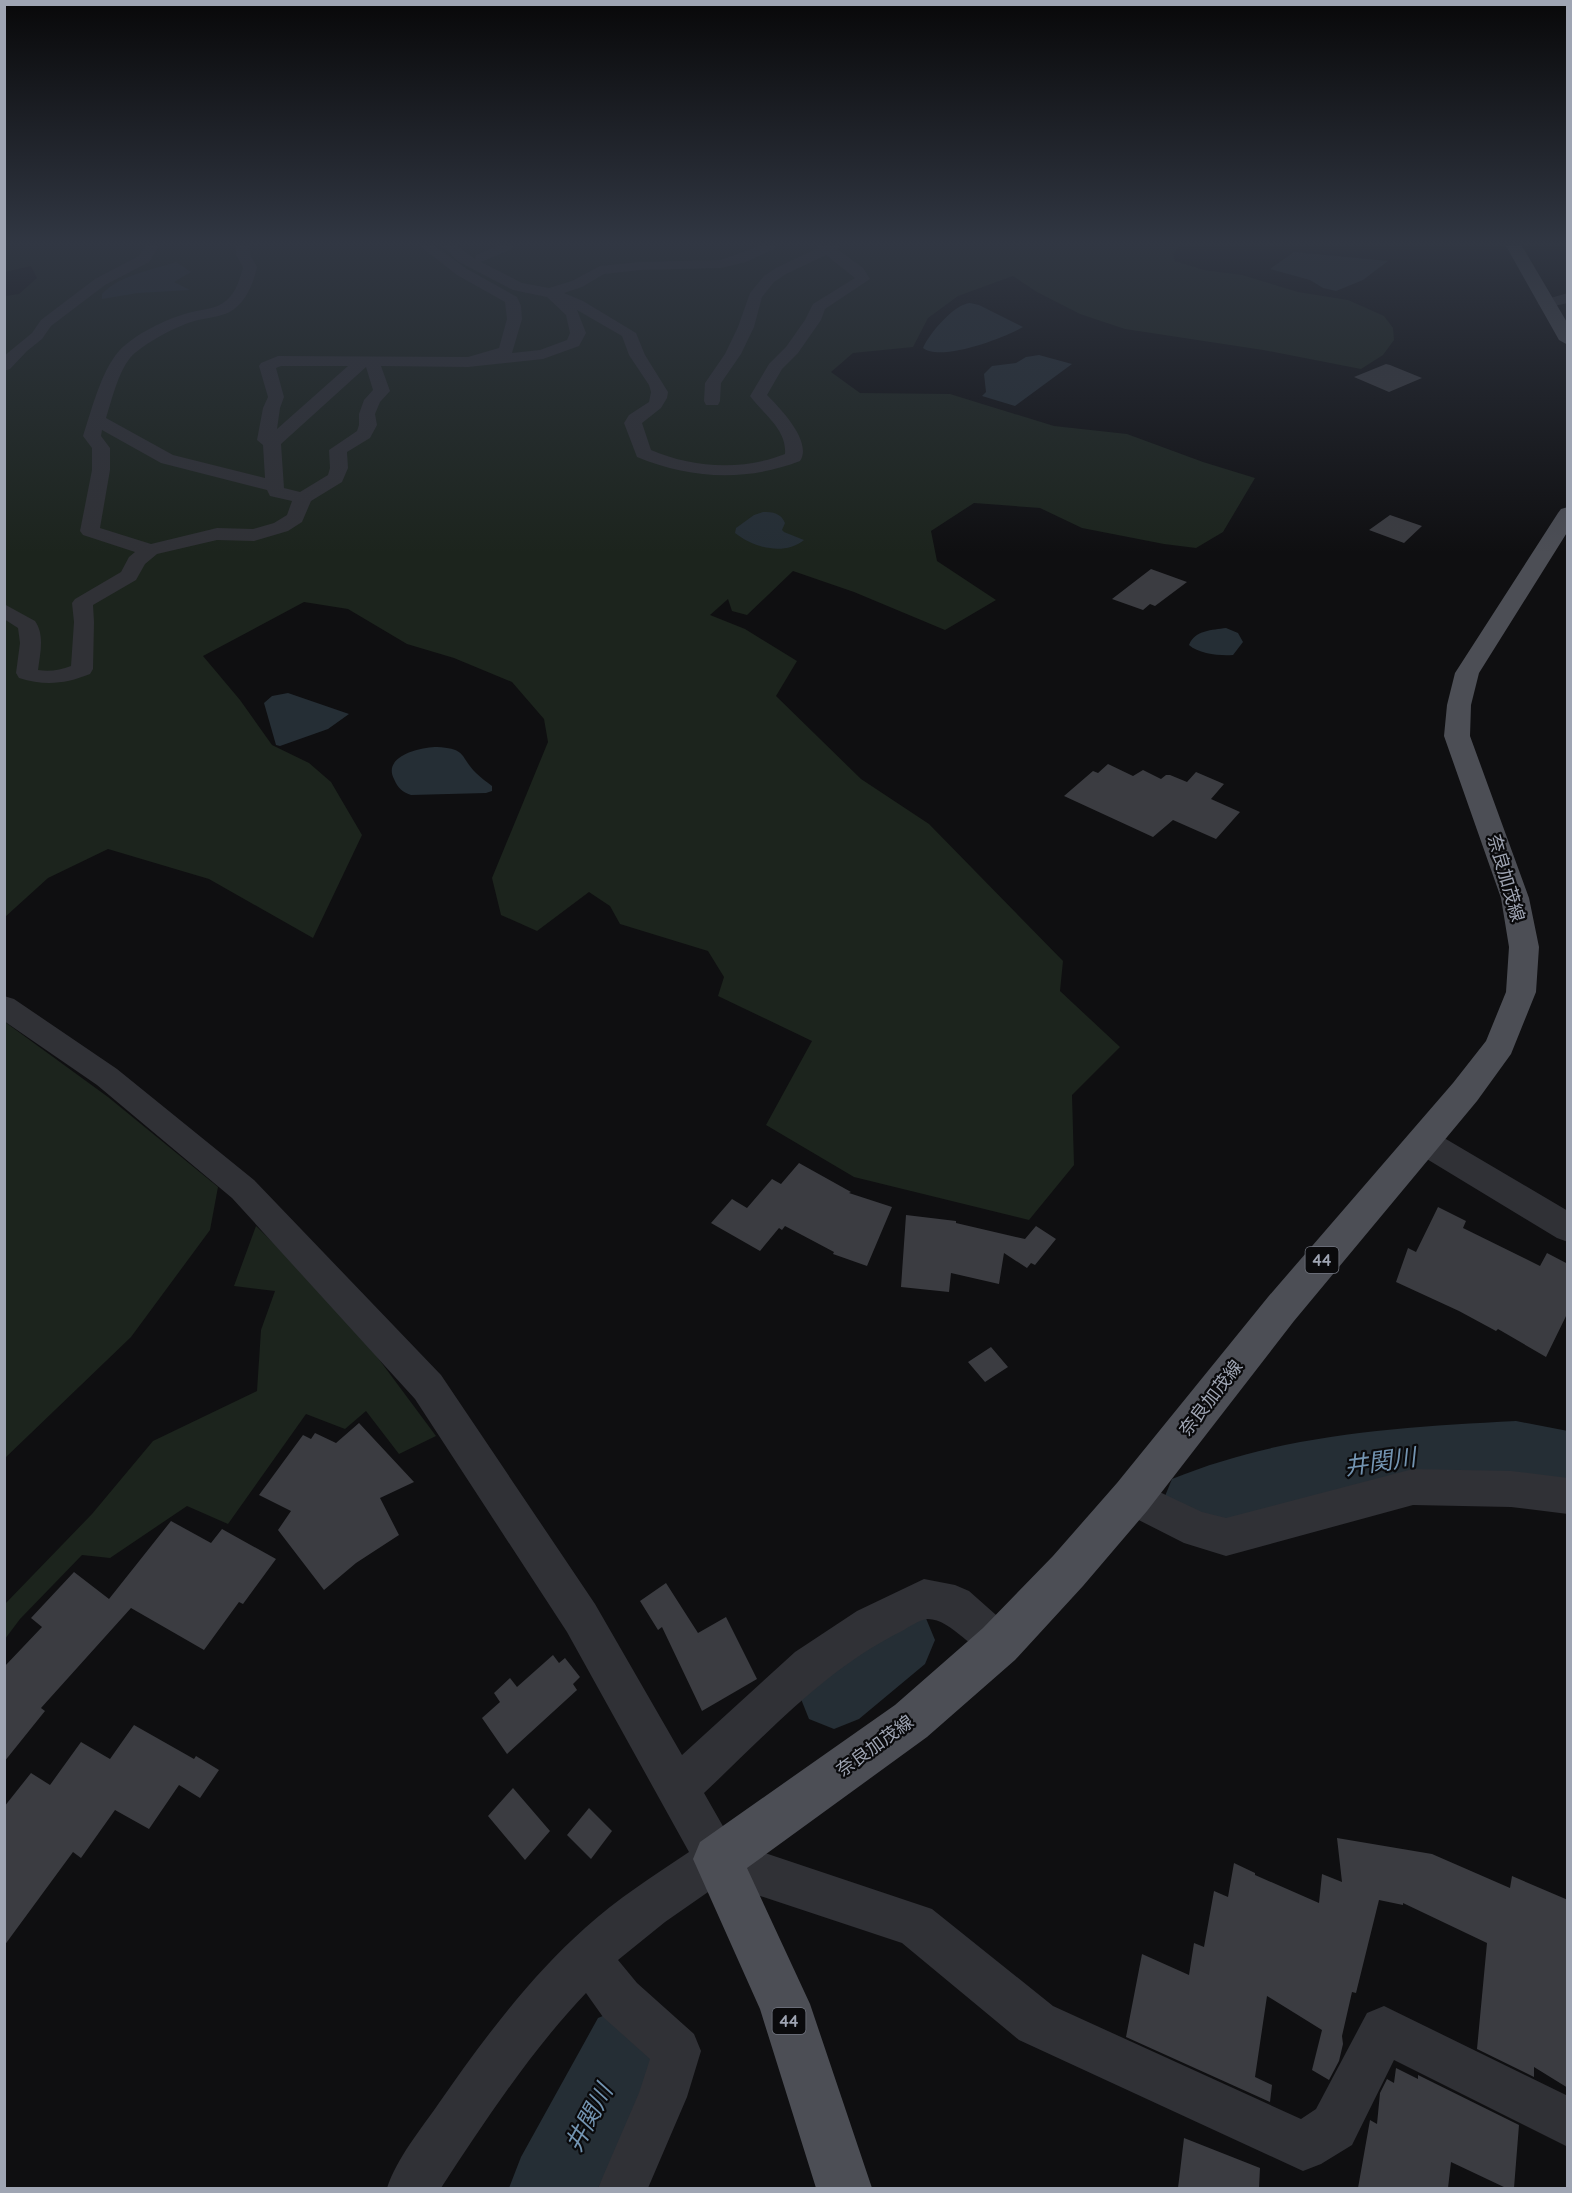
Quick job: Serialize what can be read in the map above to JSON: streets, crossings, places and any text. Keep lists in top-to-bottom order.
{
  "streets": {
    "main road": ["奈良加茂線", "44"]
  },
  "crossings": [
    ["奈良加茂線", "44"]
  ],
  "water": ["井関川"]
}
